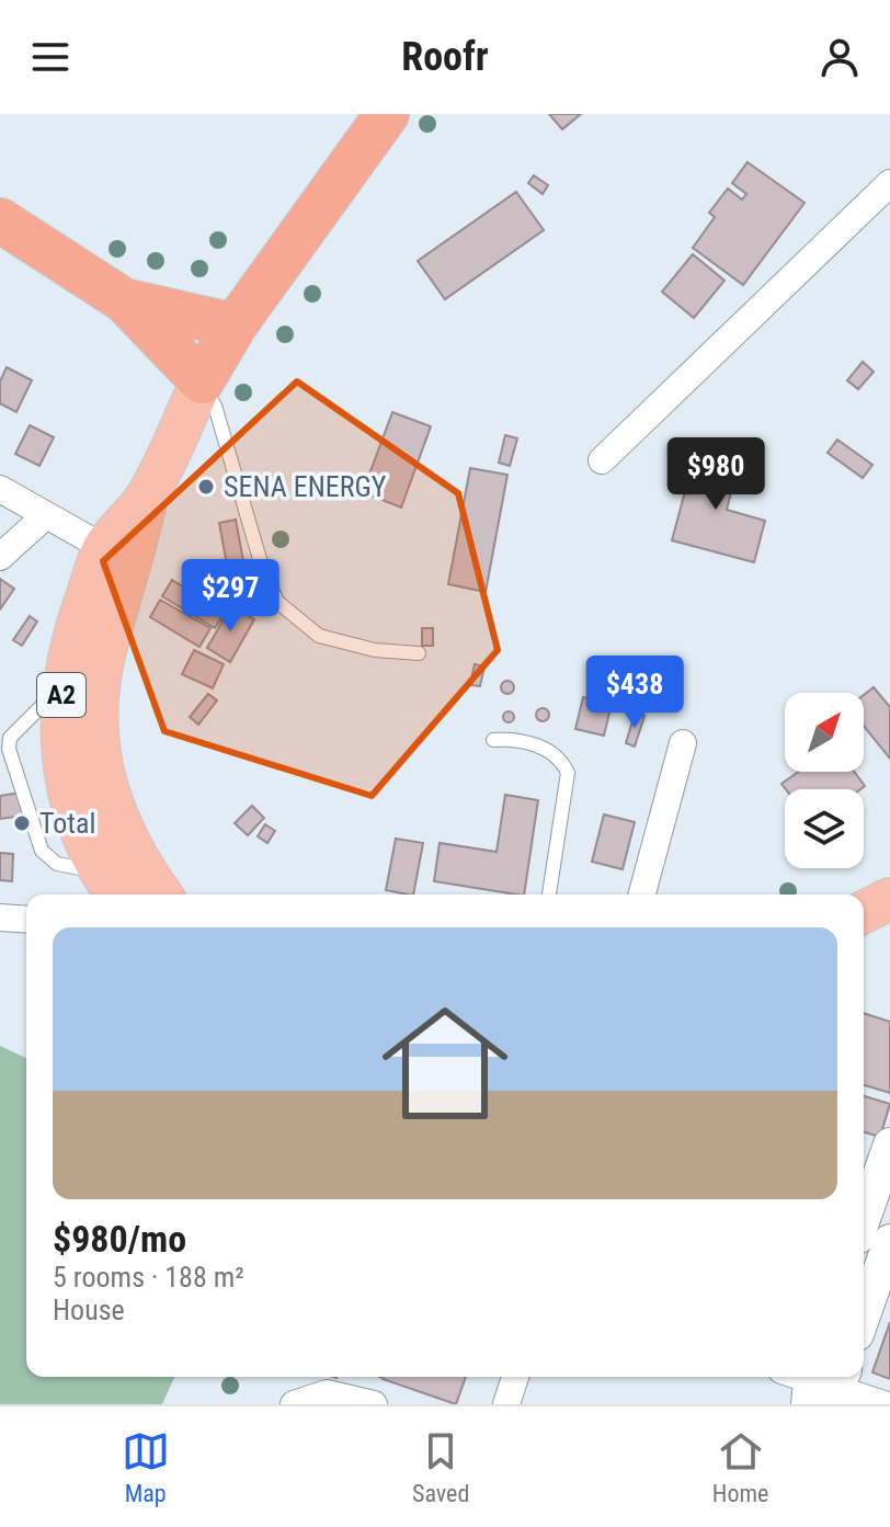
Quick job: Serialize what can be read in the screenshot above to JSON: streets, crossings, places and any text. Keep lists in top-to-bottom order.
{
  "streets": {
    "highway": ["A2"]
  },
  "places": ["SENA ENERGY", "Total"],
  "north": "top right",
  "page": {
    "header": "Roofr",
    "price": ["$980", "$297", "$438"],
    "list": [
      {
        "name": "$980/mo",
        "note": "5 rooms · 188 m² · House"
      }
    ],
    "tabs": ["Map", "Saved", "Home"]
  }
}
